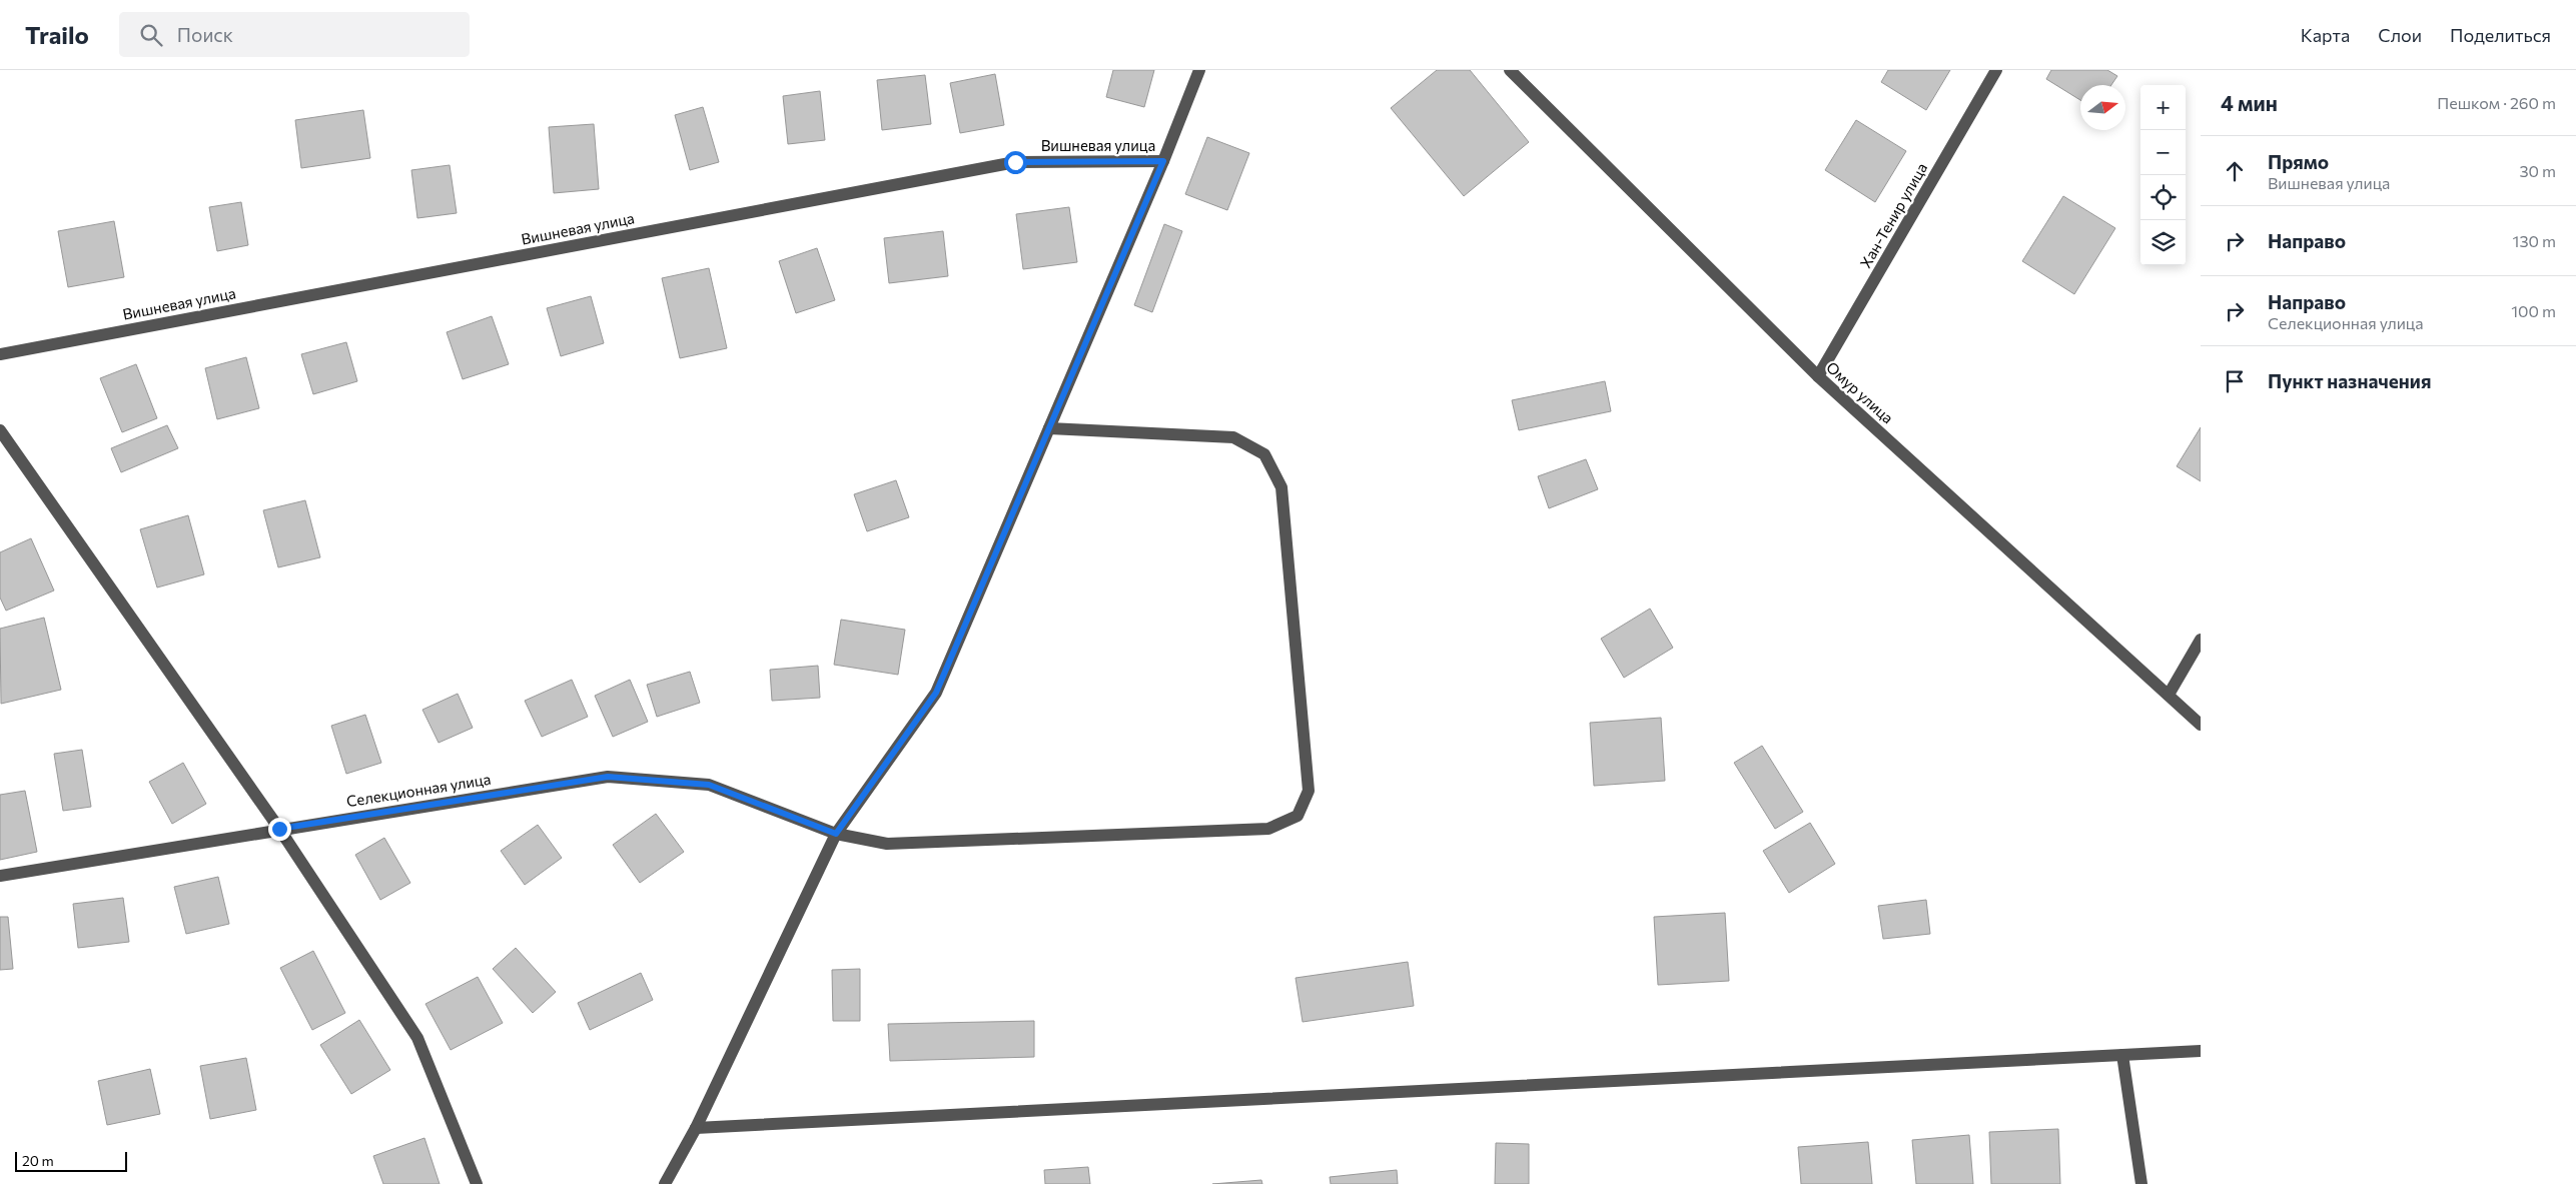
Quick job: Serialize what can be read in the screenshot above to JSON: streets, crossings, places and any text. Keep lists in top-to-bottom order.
{
  "streets": {
    "street": [
      "Вишневая улица",
      "Хан-Тенир улица",
      "Омур улица",
      "Селекционная улица"
    ]
  },
  "crossings": [
    ["Хан-Тенир улица", "Омур улица"]
  ],
  "scale_bar": "20 m",
  "north": "right",
  "page": {
    "header": "Trailo",
    "search": "Поиск",
    "nav": ["Карта", "Слои", "Поделиться"],
    "heading": ["4 мин", "Пешком · 260 m"],
    "map_buttons": ["+", "−"],
    "list": [
      ["Прямо", "Вишневая улица", "30 m"],
      ["Направо", "130 m"],
      ["Направо", "Селекционная улица", "100 m"],
      "Пункт назначения"
    ],
    "scale": "20 m"
  }
}
